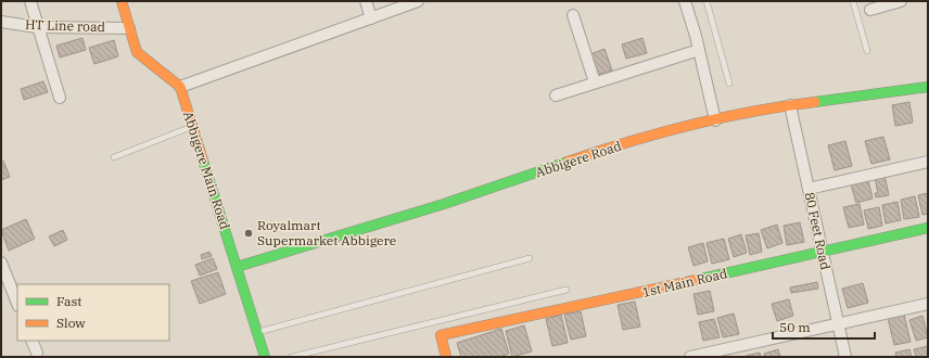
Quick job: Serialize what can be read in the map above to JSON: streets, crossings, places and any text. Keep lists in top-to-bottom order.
{
  "streets": {
    "street": [
      "HT Line road",
      "Abbigere Road",
      "Abbigere Main Road",
      "80 Feet Road",
      "1st Main Road"
    ]
  },
  "crossings": [
    ["Abbigere Road", "Abbigere Main Road"],
    ["Abbigere Road", "80 Feet Road"],
    ["80 Feet Road", "1st Main Road"]
  ],
  "places": ["Royalmart Supermarket Abbigere"],
  "legend": ["Fast", "Slow"],
  "scale_bar": "50 m"
}
